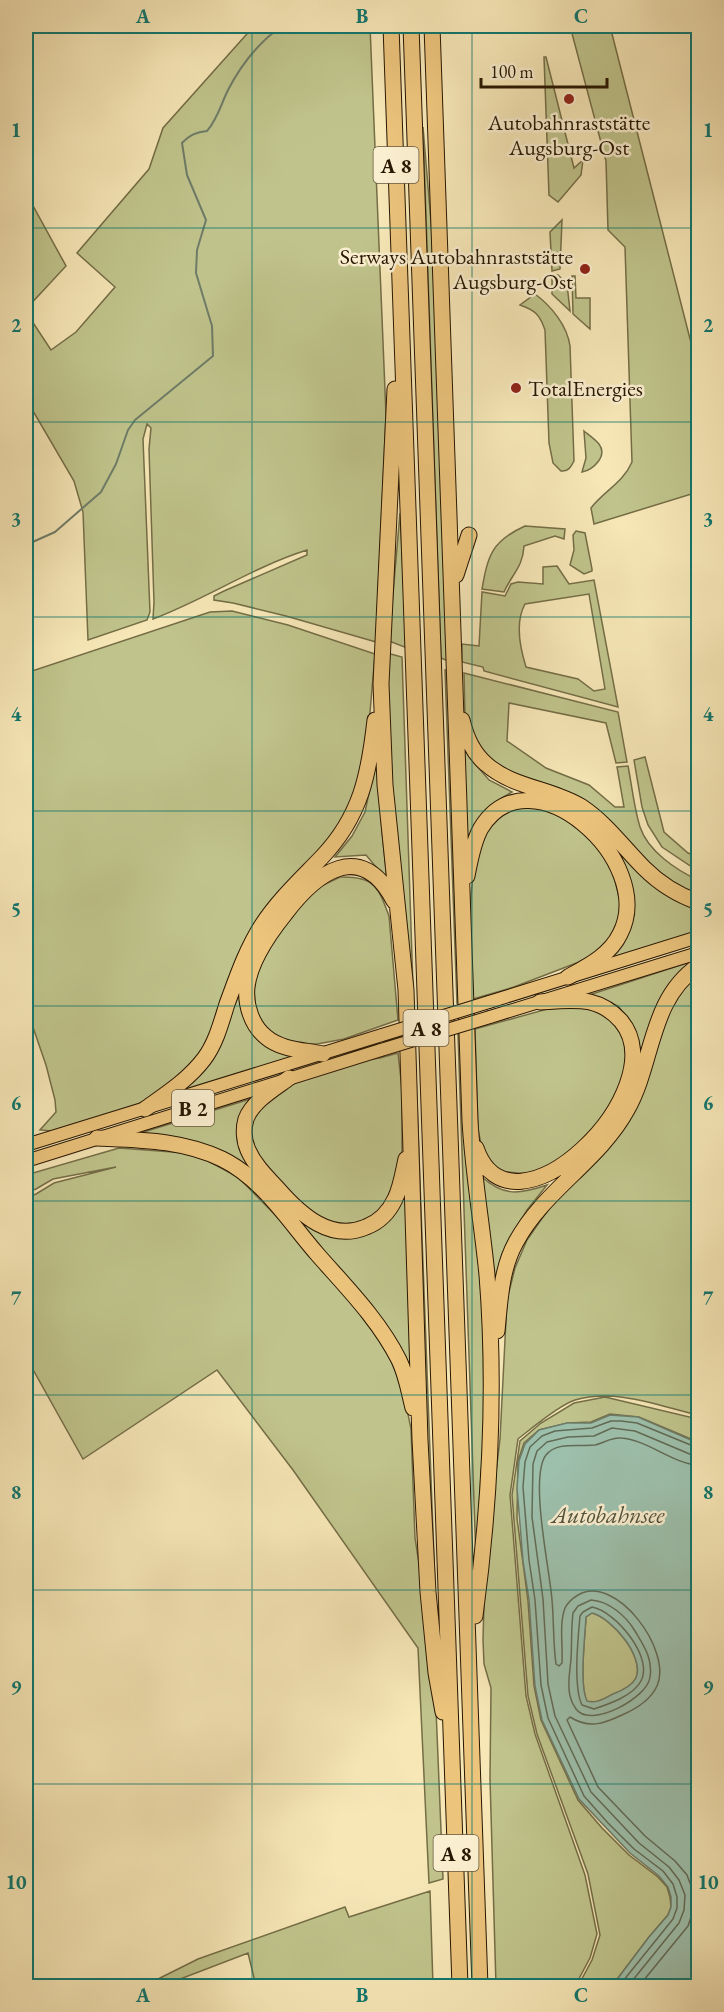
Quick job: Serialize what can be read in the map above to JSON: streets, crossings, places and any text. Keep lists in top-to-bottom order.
{
  "streets": {
    "highway": ["A 8"],
    "main road": ["B 2"]
  },
  "water": ["Autobahnsee"],
  "places": ["Autobahnraststätte Augsburg-Ost", "Serways Autobahnraststätte Augsburg-Ost", "TotalEnergies"],
  "scale_bar": "100 m",
  "grid": {
    "columns": ["A", "B", "C"],
    "rows": [
      "1",
      "2",
      "3",
      "4",
      "5",
      "6",
      "7",
      "8",
      "9",
      "10"
    ]
  }
}
